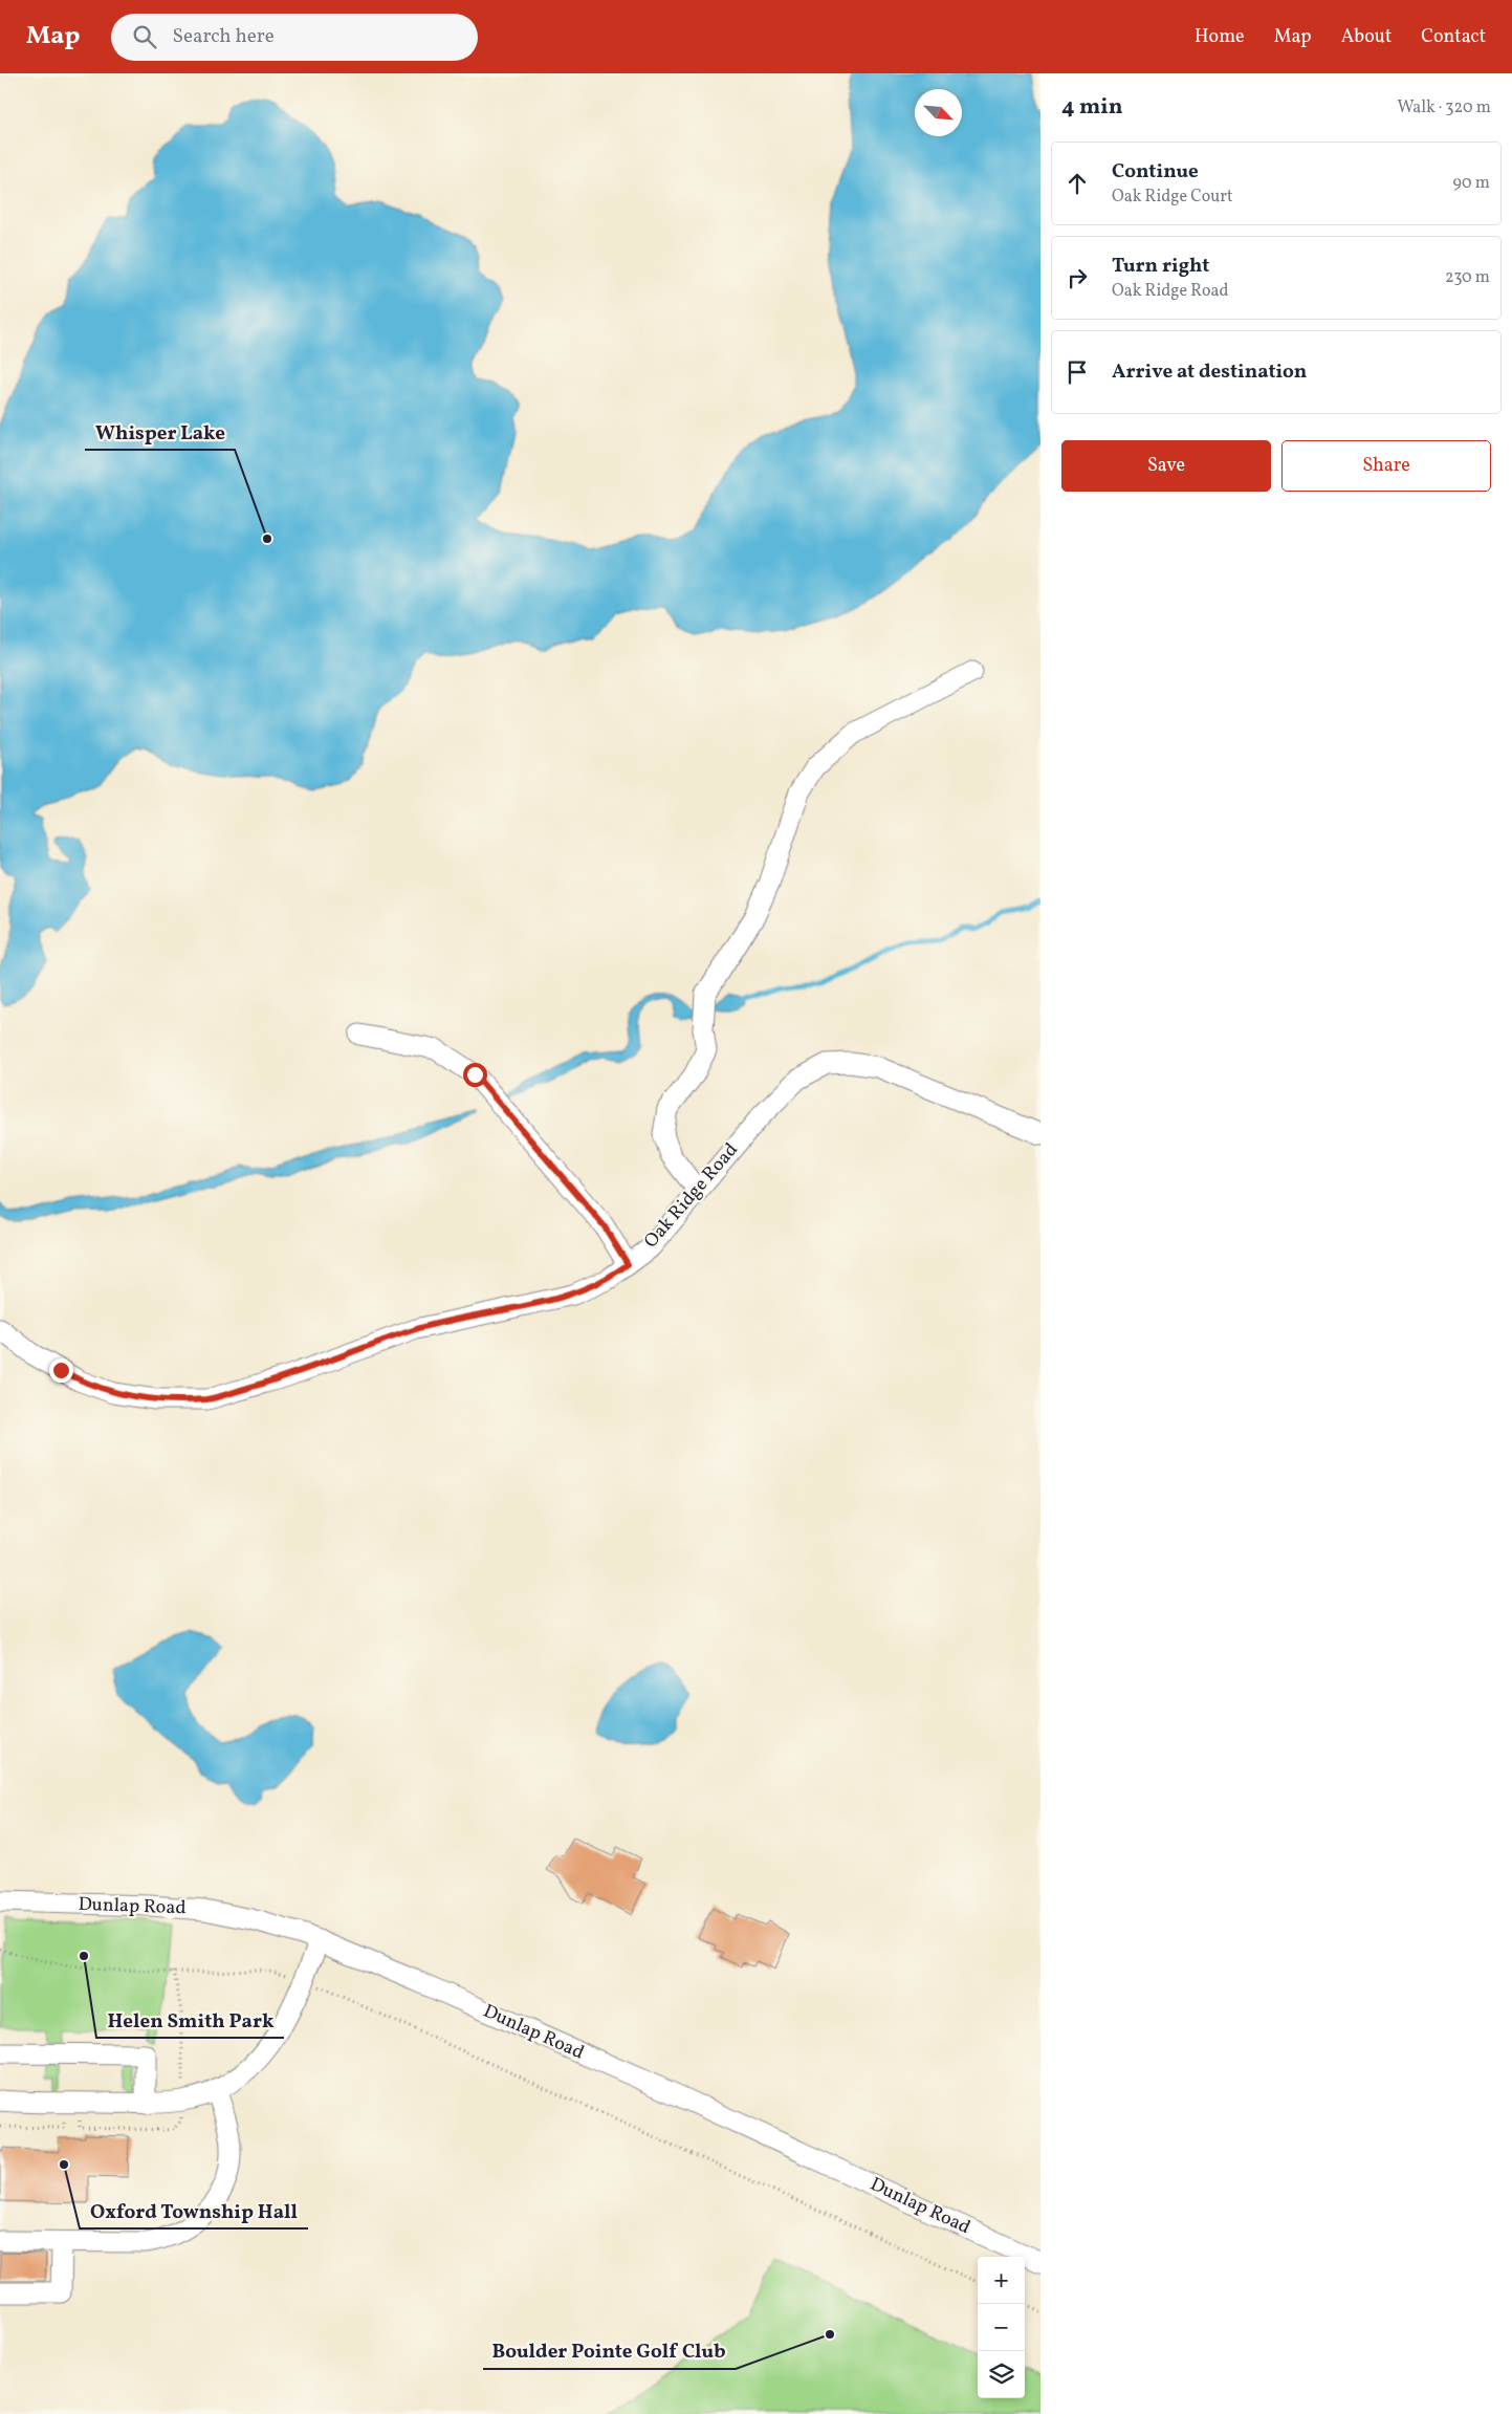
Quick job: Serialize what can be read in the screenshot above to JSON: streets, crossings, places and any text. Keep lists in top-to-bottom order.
{
  "streets": {
    "street": ["Oak Ridge Road", "Dunlap Road"]
  },
  "places": [
    "Whisper Lake",
    "Helen Smith Park",
    "Oxford Township Hall",
    "Boulder Pointe Golf Club"
  ],
  "north": "bottom right",
  "page": {
    "header": "Map",
    "search": "Search here",
    "nav": [
      "Home",
      "Map",
      "About",
      "Contact"
    ],
    "heading": ["4 min", "Walk · 320 m"],
    "list": [
      ["Continue", "Oak Ridge Court", "90 m"],
      ["Turn right", "Oak Ridge Road", "230 m"],
      "Arrive at destination"
    ],
    "buttons": ["Save", "Share"],
    "map_buttons": ["+", "−"]
  }
}
